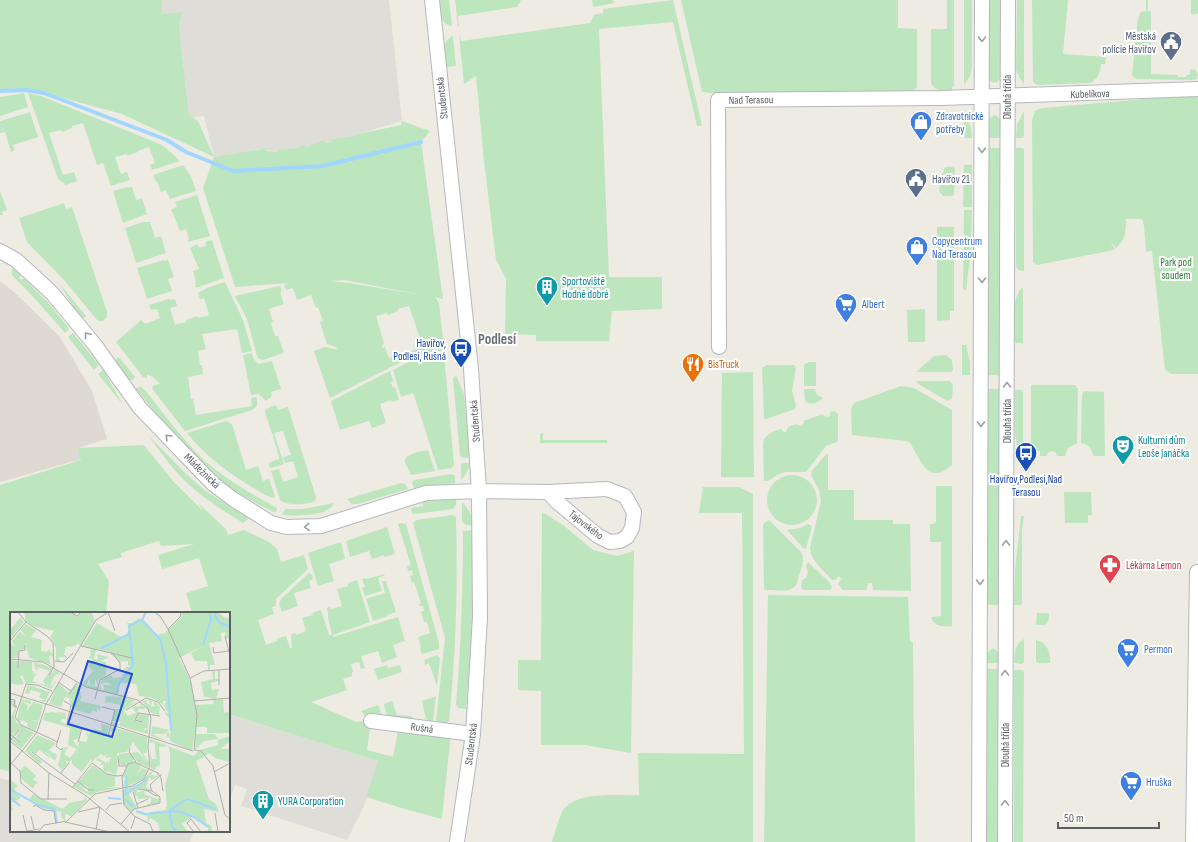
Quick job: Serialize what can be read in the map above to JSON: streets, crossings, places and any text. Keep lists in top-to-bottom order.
{
  "streets": {
    "street": [
      "Kubelíkova",
      "Dlouhá třída",
      "Studentská",
      "Nad Terasou",
      "Mládežnická",
      "Tajovského",
      "Rušná"
    ]
  },
  "crossings": [
    ["Kubelíkova", "Dlouhá třída"],
    ["Kubelíkova", "Nad Terasou"],
    ["Studentská", "Mládežnická"],
    ["Studentská", "Tajovského"],
    ["Studentská", "Rušná"],
    ["Mládežnická", "Tajovského"]
  ],
  "one_way": ["Mládežnická"],
  "districts": ["Podlesí"],
  "parks": ["Park pod soudem"],
  "places": {
    "public building": ["Městská policie Havířov", "Havířov 21"],
    "shop": ["Zdravotnické potřeby", "Copycentrum Nad Terasou"],
    "building": ["Sportoviště Hodně dobré", "YURA Corporation"],
    "supermarket": ["Albert", "Permon", "Hruška"],
    "bus stop": ["Havířov, Podlesí, Rušná", "Havířov,Podlesí,Nad Terasou"],
    "restaurant": ["BisTruck"],
    "theatre": ["Kulturní dům Leoše Janáčka"],
    "pharmacy": ["Lékárna Lemon"]
  },
  "scale_bar": "50 m"
}
